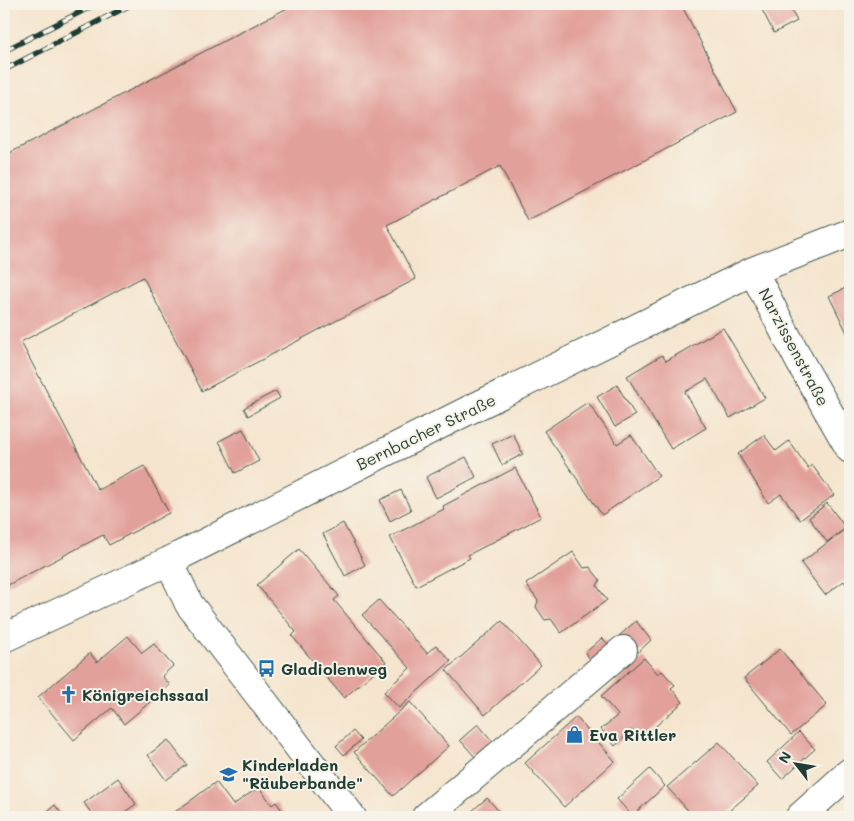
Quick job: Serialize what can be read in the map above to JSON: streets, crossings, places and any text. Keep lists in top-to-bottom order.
{
  "streets": {
    "street": ["Narzissenstraße", "Bernbacher Straße"]
  },
  "crossings": [
    ["Narzissenstraße", "Bernbacher Straße"]
  ],
  "places": {
    "bus stop": ["Gladiolenweg"],
    "church": ["Königreichssaal"],
    "shop": ["Eva Rittler"],
    "school or university": ["Kinderladen \"Räuberbande\""]
  },
  "north": "top left"
}
